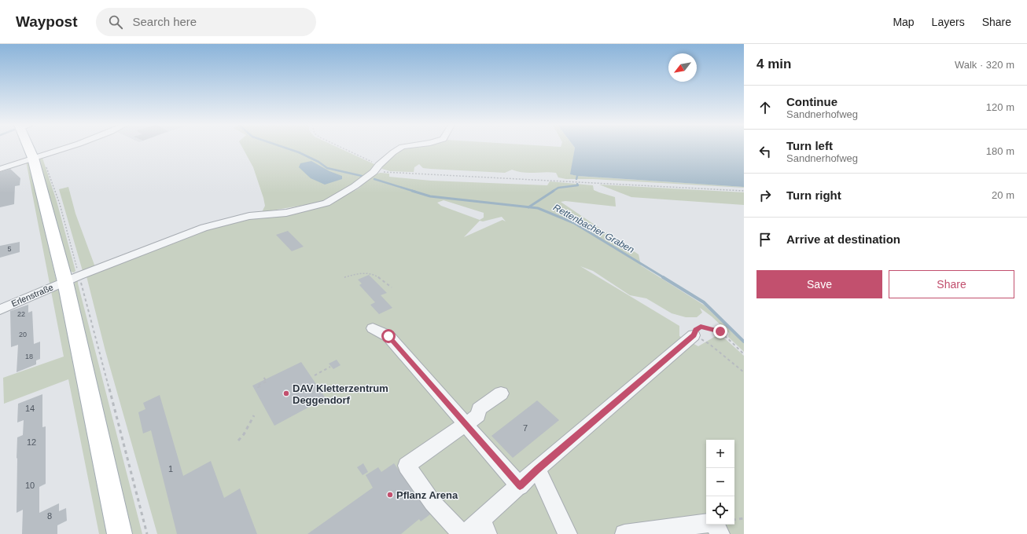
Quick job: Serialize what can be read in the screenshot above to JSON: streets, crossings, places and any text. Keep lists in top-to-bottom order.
{
  "streets": {
    "street": ["Erlenstraße"]
  },
  "water": ["Rettenbacher Graben"],
  "places": ["DAV Kletterzentrum Deggendorf", "Pflanz Arena"],
  "house_numbers": [
    "5",
    "22",
    "20",
    "18",
    "14",
    "7",
    "12",
    "1",
    "10",
    "8"
  ],
  "north": "bottom left",
  "page": {
    "header": "Waypost",
    "search": "Search here",
    "nav": ["Map", "Layers", "Share"],
    "heading": ["4 min", "Walk · 320 m"],
    "list": [
      ["Continue", "Sandnerhofweg", "120 m"],
      ["Turn left", "Sandnerhofweg", "180 m"],
      ["Turn right", "20 m"],
      "Arrive at destination"
    ],
    "buttons": ["Save", "Share"],
    "map_buttons": ["+", "−"]
  }
}
